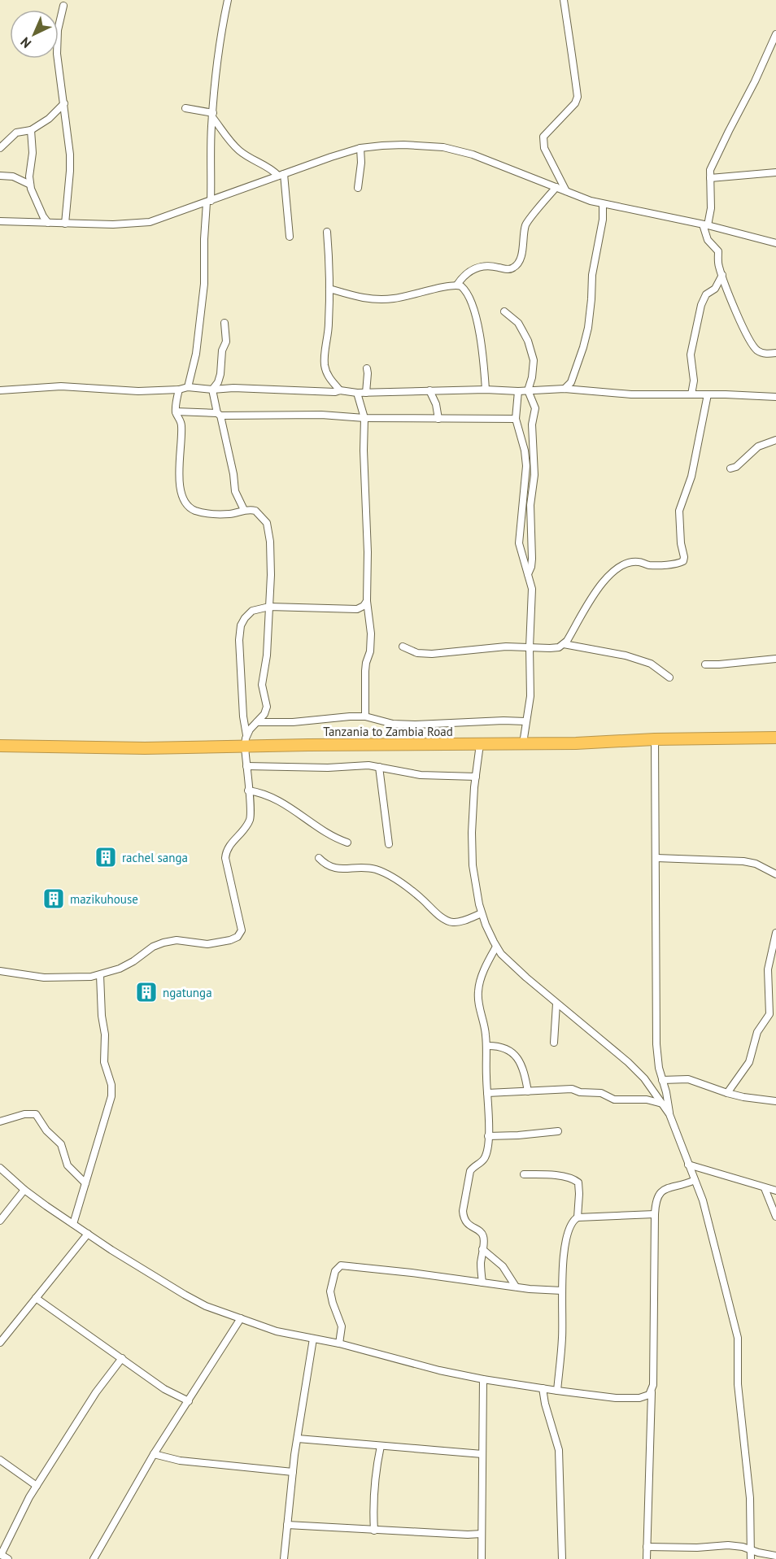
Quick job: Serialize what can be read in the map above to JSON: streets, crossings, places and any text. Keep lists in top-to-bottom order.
{
  "streets": {
    "highway": ["Tanzania to Zambia Road"]
  },
  "places": {
    "building": ["rachel sanga", "mazikuhouse", "ngatunga"]
  },
  "north": "bottom left"
}
